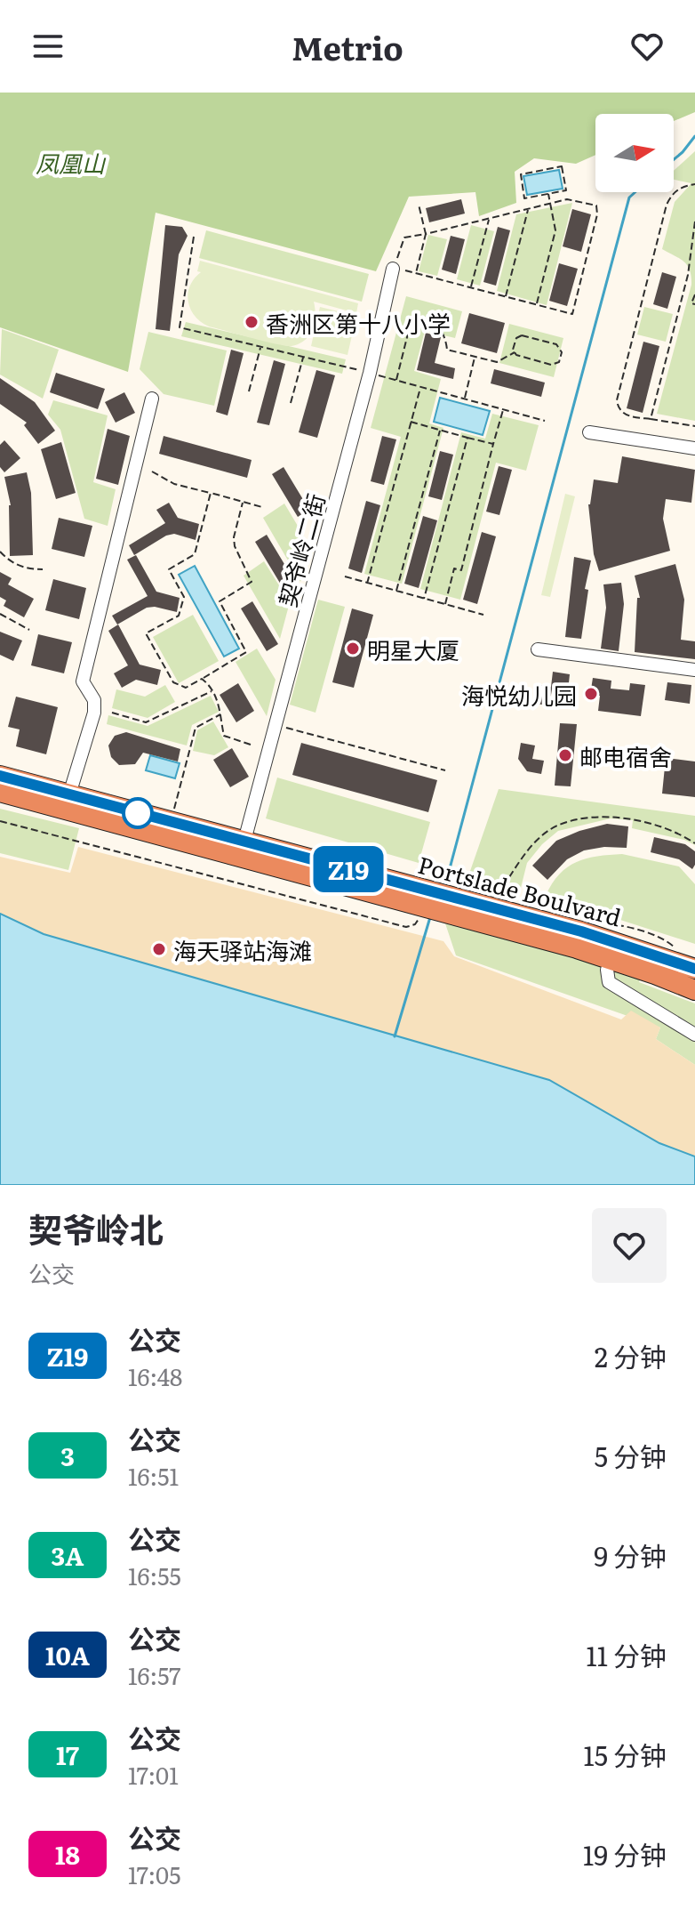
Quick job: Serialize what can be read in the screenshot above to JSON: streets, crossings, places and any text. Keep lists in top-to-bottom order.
{
  "streets": {
    "highway": ["Portslade Boulvard"],
    "street": ["契爷岭二街"]
  },
  "crossings": [
    ["契爷岭二街", "Portslade Boulvard"]
  ],
  "parks": ["凤凰山"],
  "places": [
    "香洲区第十八小学",
    "明星大厦",
    "海悦幼儿园",
    "邮电宿舍",
    "海天驿站海滩"
  ],
  "lines": ["bus line Z19"],
  "north": "right",
  "page": {
    "header": "Metrio",
    "on_map": "Z19",
    "heading": ["契爷岭北", "公交"],
    "list": [
      {
        "mark": "Z19",
        "name": "公交",
        "note": "16:48",
        "value": "2 分钟"
      },
      {
        "mark": "3",
        "name": "公交",
        "note": "16:51",
        "value": "5 分钟"
      },
      {
        "mark": "3A",
        "name": "公交",
        "note": "16:55",
        "value": "9 分钟"
      },
      {
        "mark": "10A",
        "name": "公交",
        "note": "16:57",
        "value": "11 分钟"
      },
      {
        "mark": "17",
        "name": "公交",
        "note": "17:01",
        "value": "15 分钟"
      },
      {
        "mark": "18",
        "name": "公交",
        "note": "17:05",
        "value": "19 分钟"
      }
    ]
  }
}
